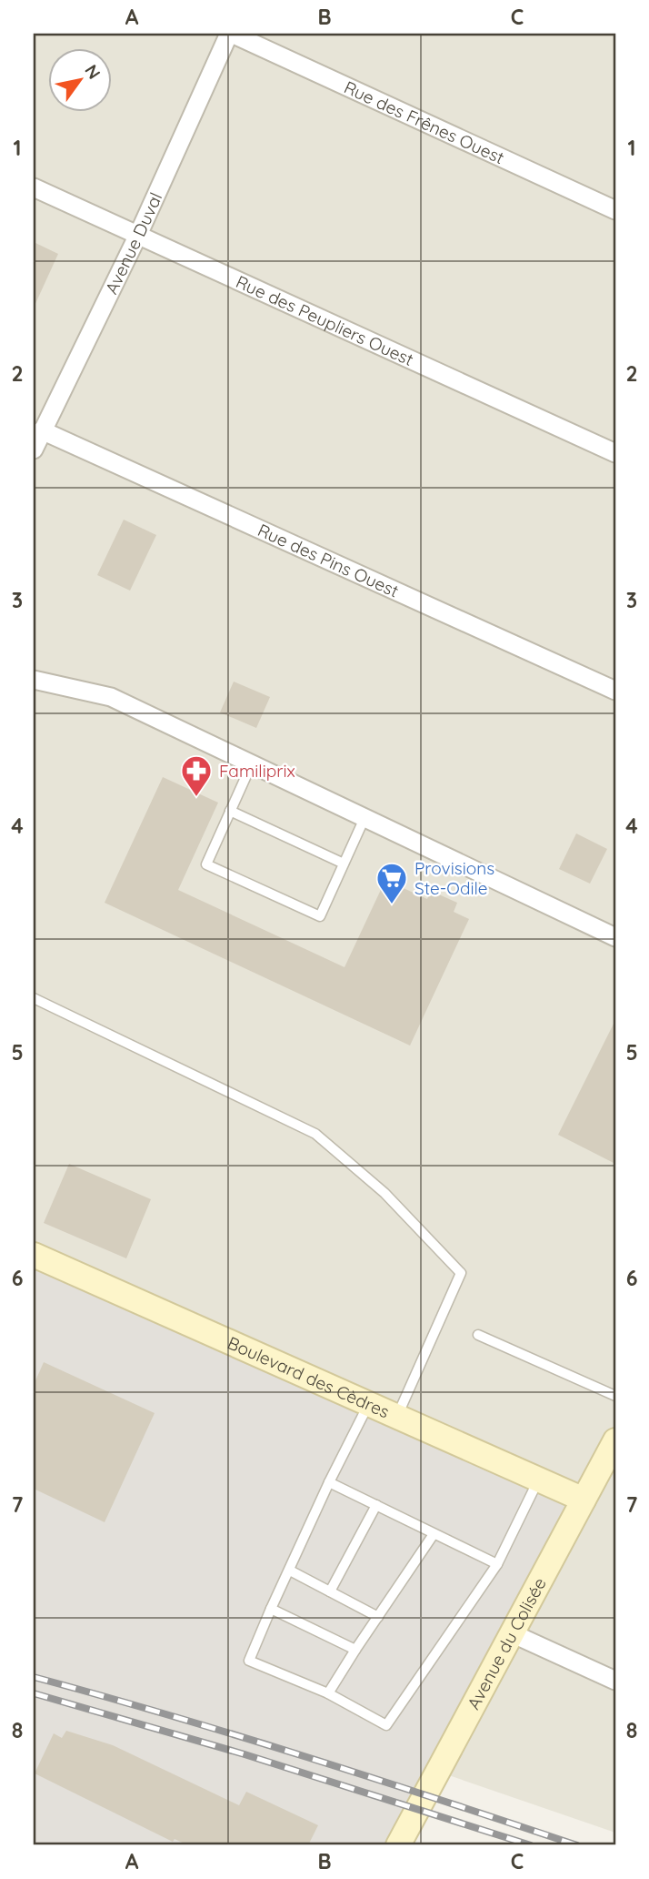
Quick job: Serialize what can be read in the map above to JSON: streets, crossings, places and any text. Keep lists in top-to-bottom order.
{
  "streets": {
    "street": [
      "Rue des Frênes Ouest",
      "Avenue Duval",
      "Rue des Peupliers Ouest",
      "Rue des Pins Ouest",
      "Boulevard des Cèdres",
      "Avenue du Colisée"
    ]
  },
  "crossings": [
    ["Rue des Frênes Ouest", "Avenue Duval"],
    ["Avenue Duval", "Rue des Peupliers Ouest"],
    ["Avenue Duval", "Rue des Pins Ouest"],
    ["Boulevard des Cèdres", "Avenue du Colisée"]
  ],
  "places": {
    "pharmacy": ["Familiprix"],
    "supermarket": ["Provisions Ste-Odile"]
  },
  "north": "top right",
  "grid": {
    "columns": ["A", "B", "C"],
    "rows": [
      "1",
      "2",
      "3",
      "4",
      "5",
      "6",
      "7",
      "8"
    ]
  }
}
